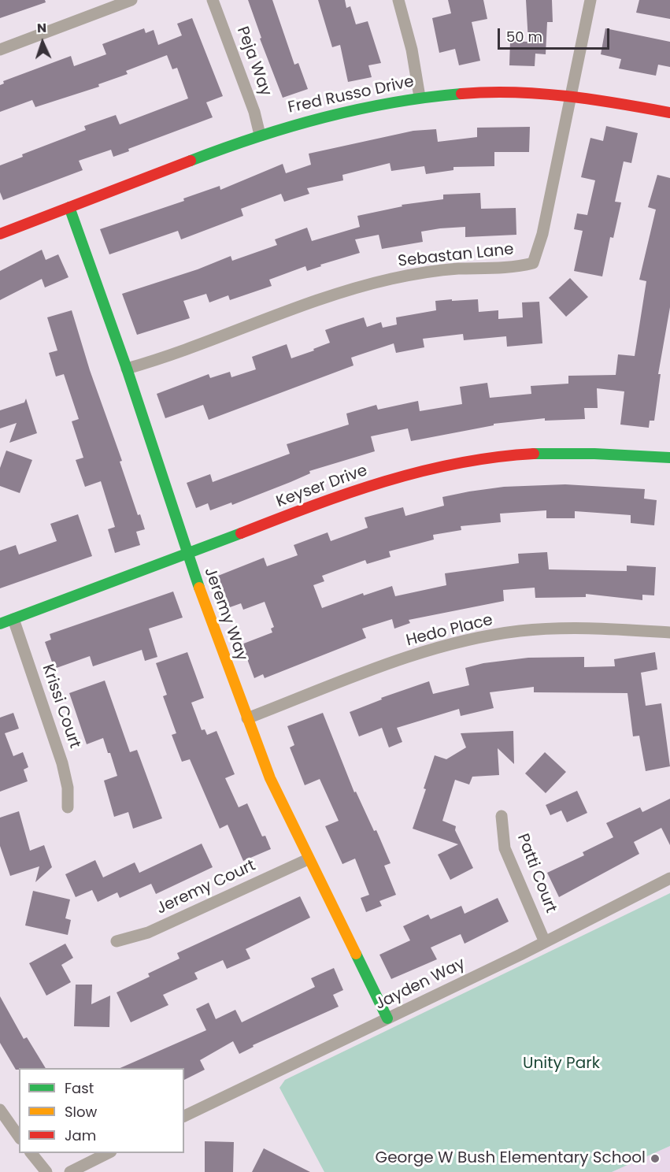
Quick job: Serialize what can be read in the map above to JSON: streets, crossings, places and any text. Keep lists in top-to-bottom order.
{
  "streets": {
    "street": [
      "Peja Way",
      "Fred Russo Drive",
      "Sebastan Lane",
      "Keyser Drive",
      "Jeremy Way",
      "Hedo Place",
      "Krissi Court",
      "Patti Court",
      "Jeremy Court",
      "Jayden Way"
    ]
  },
  "crossings": [
    ["Peja Way", "Fred Russo Drive"],
    ["Fred Russo Drive", "Sebastan Lane"],
    ["Fred Russo Drive", "Jeremy Way"],
    ["Sebastan Lane", "Jeremy Way"],
    ["Keyser Drive", "Jeremy Way"],
    ["Keyser Drive", "Krissi Court"],
    ["Jeremy Way", "Hedo Place"],
    ["Jeremy Way", "Jeremy Court"],
    ["Jeremy Way", "Jayden Way"],
    ["Patti Court", "Jayden Way"]
  ],
  "parks": ["Unity Park"],
  "places": ["George W Bush Elementary School"],
  "legend": ["Fast", "Slow", "Jam"],
  "scale_bar": "50 m",
  "north": "top"
}
